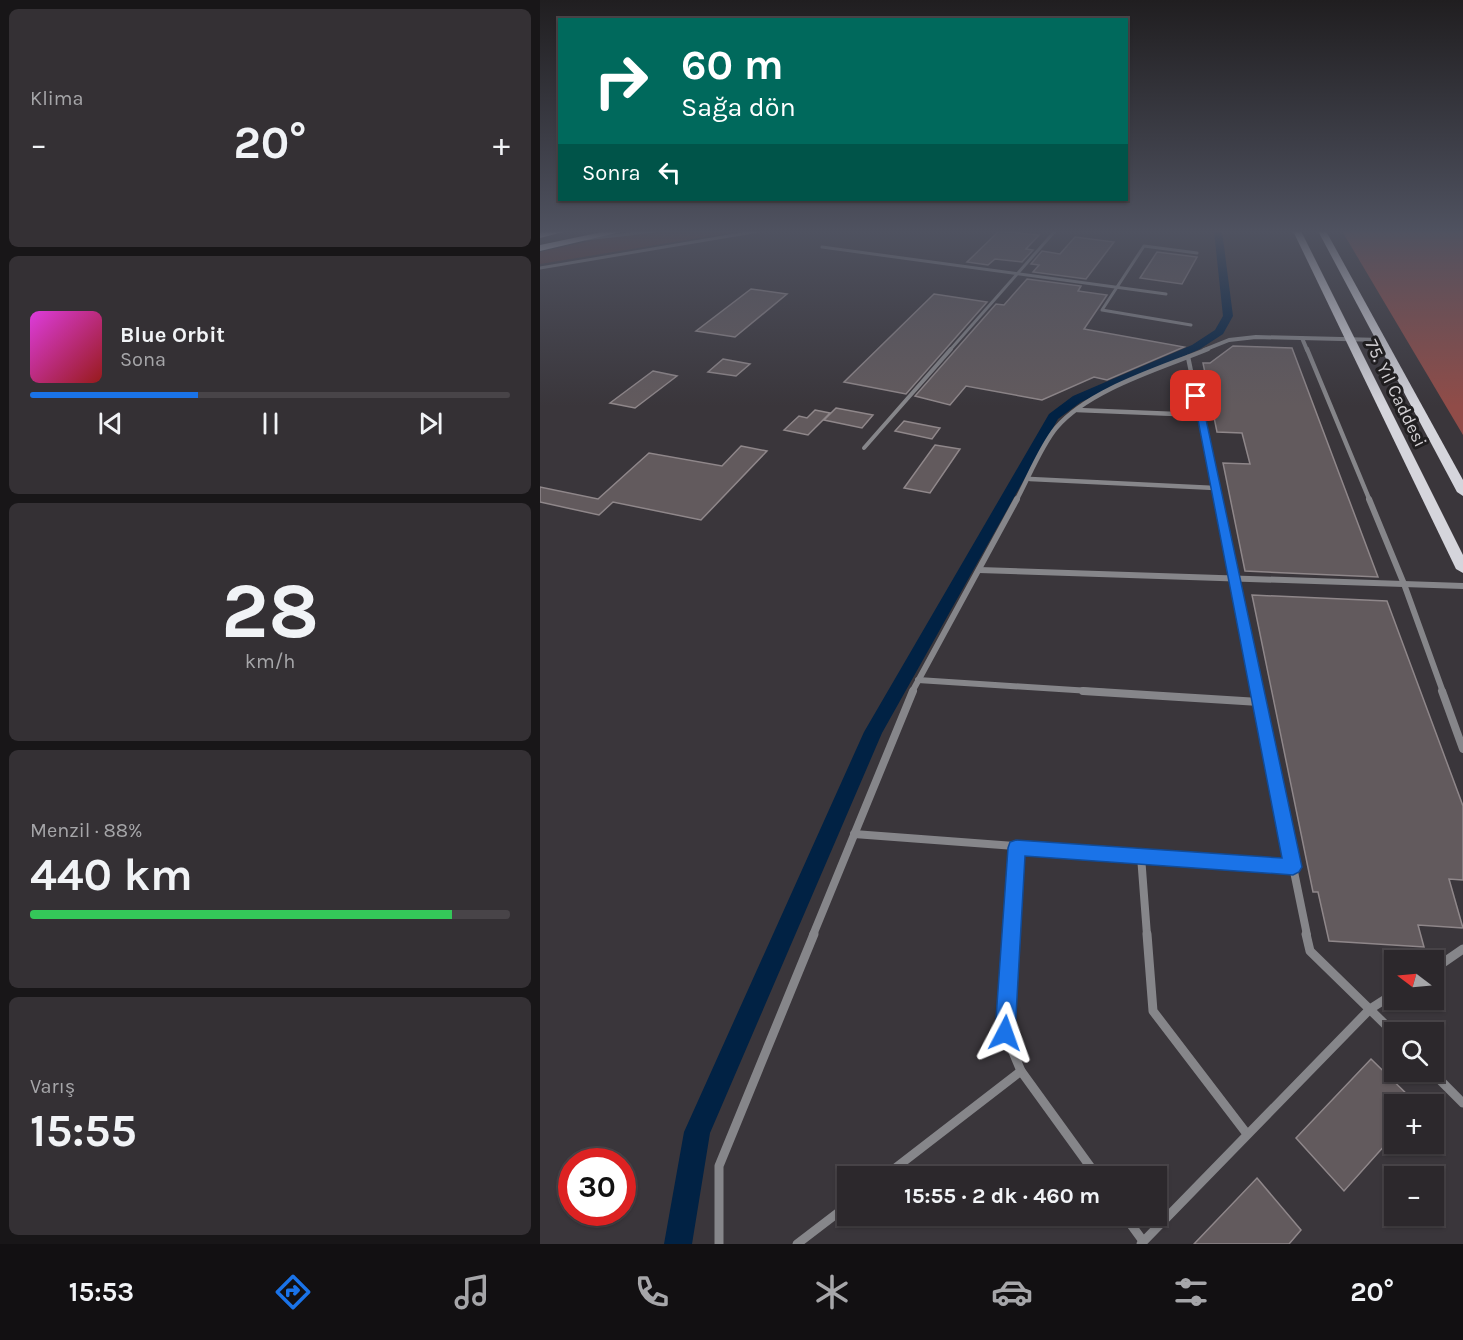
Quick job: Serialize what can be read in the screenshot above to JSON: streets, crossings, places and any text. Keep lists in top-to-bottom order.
{
  "streets": {
    "main road": ["75. Yıl Caddesi"]
  },
  "north": "left",
  "page": {
    "tile": [
      "Klima",
      ["28", "km/h"],
      ["Menzil · 88%", "440 km"],
      ["Varış", "15:55"]
    ],
    "turn": ["60 m", "Sağa dön"],
    "heat": ["−", "20°", "+"],
    "then": "Sonra",
    "song": ["Blue Orbit", "Sona"],
    "map_buttons": ["+", "−"],
    "limit": "30",
    "trip": "15:55 · 2 dk · 460 m",
    "tabs": ["15:53", "20°"]
  }
}
